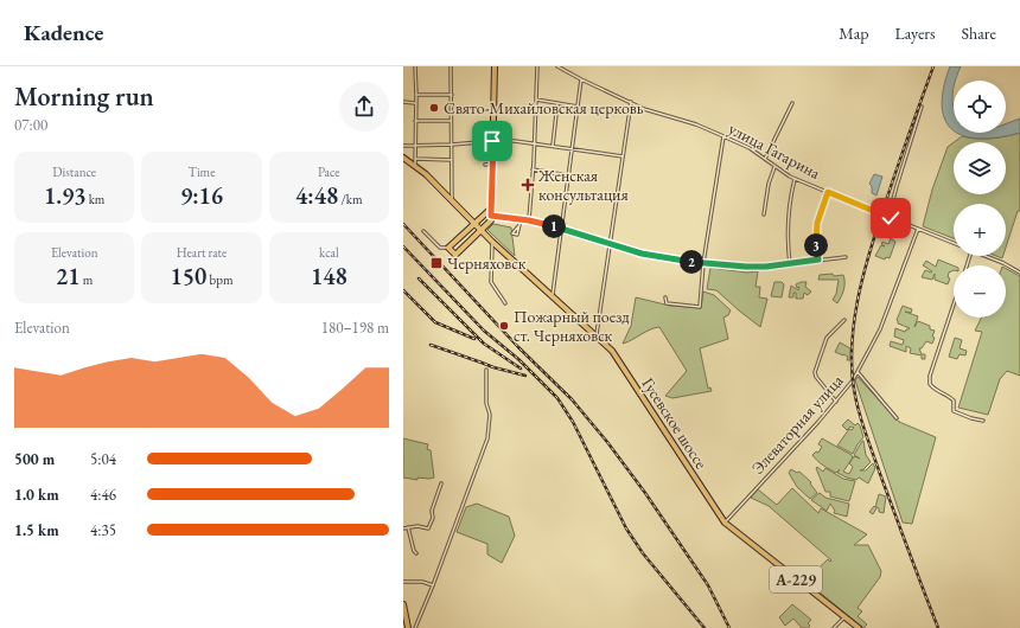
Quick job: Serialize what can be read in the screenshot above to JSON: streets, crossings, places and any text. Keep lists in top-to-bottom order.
{
  "streets": {
    "main road": ["Гусевское шоссе", "А-229"],
    "street": ["улица Гагарина", "Элеваторная улица"]
  },
  "crossings": [
    ["Гусевское шоссе", "Элеваторная улица"]
  ],
  "places": {
    "other": ["Свято-Михайловская церковь", "Пожарный поезд ст. Черняховск"],
    "health": ["Женская консультация"],
    "transit": ["Черняховск"]
  },
  "page": {
    "header": "Kadence",
    "nav": ["Map", "Layers", "Share"],
    "heading": ["Morning run", "07:00"],
    "map_buttons": ["+", "−"],
    "stats": [
      ["Distance", "1.93 km"],
      ["Time", "9:16"],
      ["Pace", "4:48 /km"],
      ["Elevation", "21 m"],
      ["Heart rate", "150 bpm"],
      ["kcal", "148"]
    ],
    "pins": ["1", "3", "2"],
    "chart": ["Elevation", "180–198 m"],
    "list": [
      {
        "name": "500 m",
        "note": "5:04"
      },
      {
        "name": "1.0 km",
        "note": "4:46"
      },
      {
        "name": "1.5 km",
        "note": "4:35"
      }
    ]
  }
}
